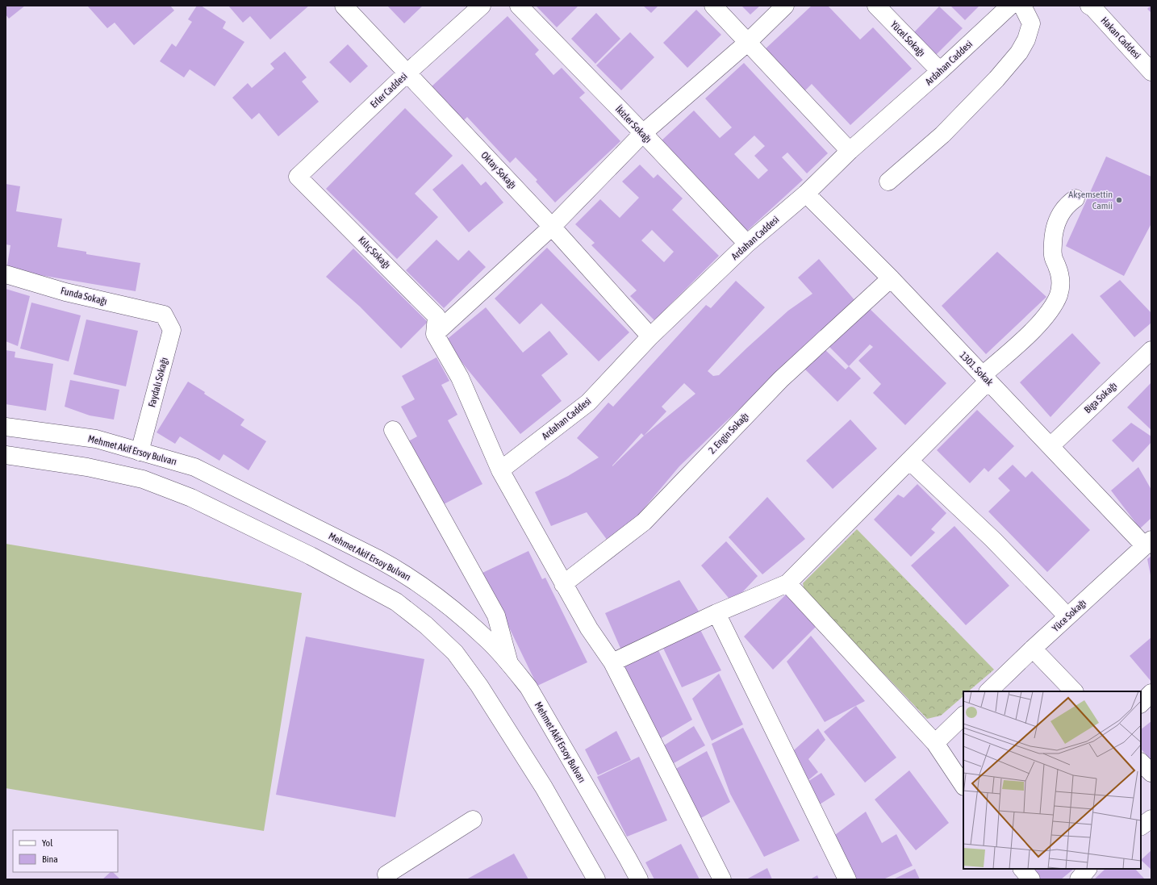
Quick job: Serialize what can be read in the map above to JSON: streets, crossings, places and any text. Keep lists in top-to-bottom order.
{
  "streets": {
    "street": [
      "Hakan Caddesi",
      "Yücel Sokağı",
      "Ardahan Caddesi",
      "Erler Caddesi",
      "İkizler Sokağı",
      "Oktay Sokağı",
      "Kılıç Sokağı",
      "Funda Sokağı",
      "1301. Sokak",
      "Faydalı Sokağı",
      "Biga Sokağı",
      "2. Engin Sokağı",
      "Mehmet Akif Ersoy Bulvarı",
      "Yüce Sokağı"
    ]
  },
  "crossings": [
    ["Yücel Sokağı", "Ardahan Caddesi"],
    ["Ardahan Caddesi", "İkizler Sokağı"],
    ["Ardahan Caddesi", "Oktay Sokağı"],
    ["Ardahan Caddesi", "1301. Sokak"],
    ["Erler Caddesi", "Oktay Sokağı"],
    ["Erler Caddesi", "Kılıç Sokağı"],
    ["Funda Sokağı", "Faydalı Sokağı"],
    ["1301. Sokak", "Biga Sokağı"],
    ["1301. Sokak", "2. Engin Sokağı"],
    ["1301. Sokak", "Yüce Sokağı"],
    ["Faydalı Sokağı", "Mehmet Akif Ersoy Bulvarı"]
  ],
  "places": ["Akşemsettin Camii"],
  "legend": ["Yol", "Bina"]
}
